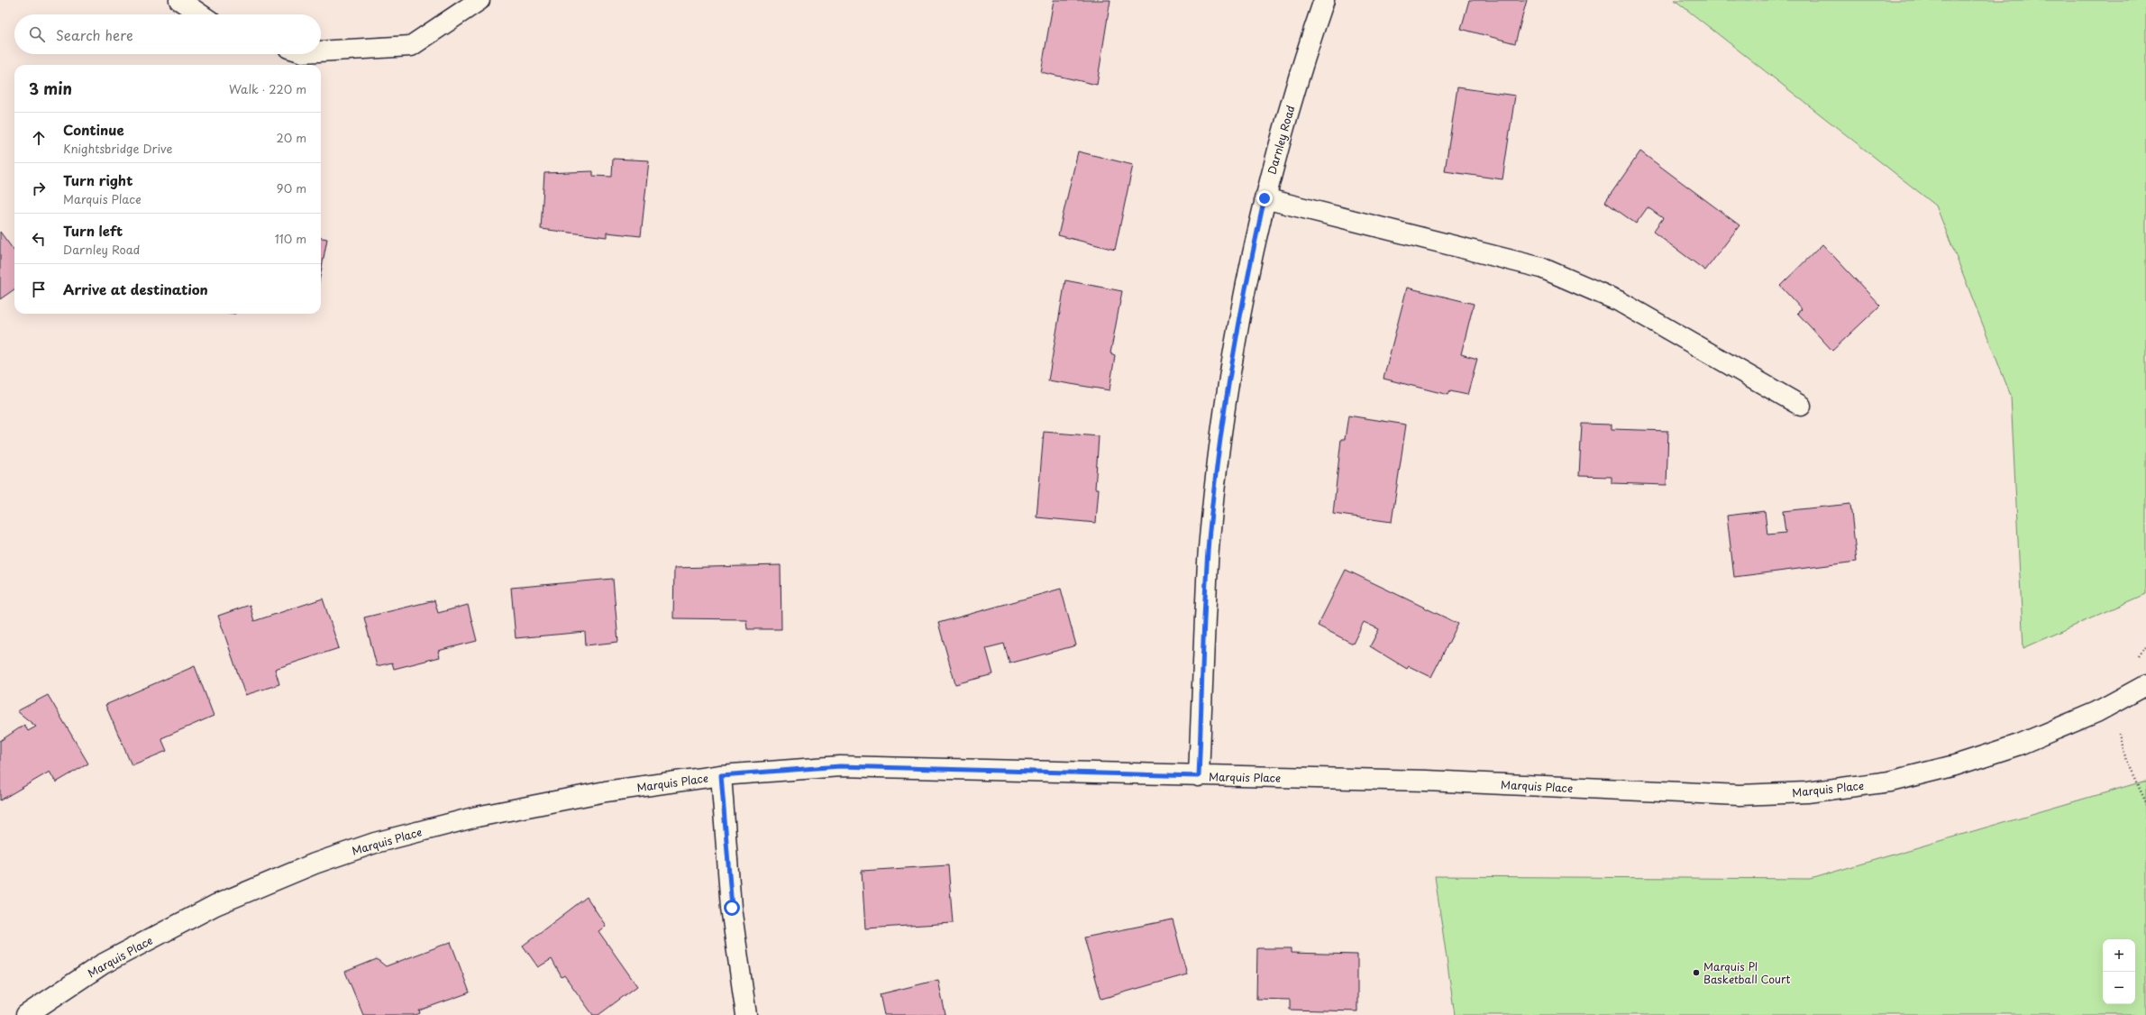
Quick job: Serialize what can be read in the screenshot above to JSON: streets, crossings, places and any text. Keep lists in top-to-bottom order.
{
  "streets": {
    "street": ["Darnley Road", "Marquis Place"]
  },
  "crossings": [
    ["Darnley Road", "Marquis Place"]
  ],
  "places": ["Marquis Pl Basketball Court"],
  "page": {
    "search": "Search here",
    "heading": ["3 min", "Walk · 220 m"],
    "list": [
      ["Continue", "Knightsbridge Drive", "20 m"],
      ["Turn right", "Marquis Place", "90 m"],
      ["Turn left", "Darnley Road", "110 m"],
      "Arrive at destination"
    ],
    "map_buttons": ["+", "−"]
  }
}
